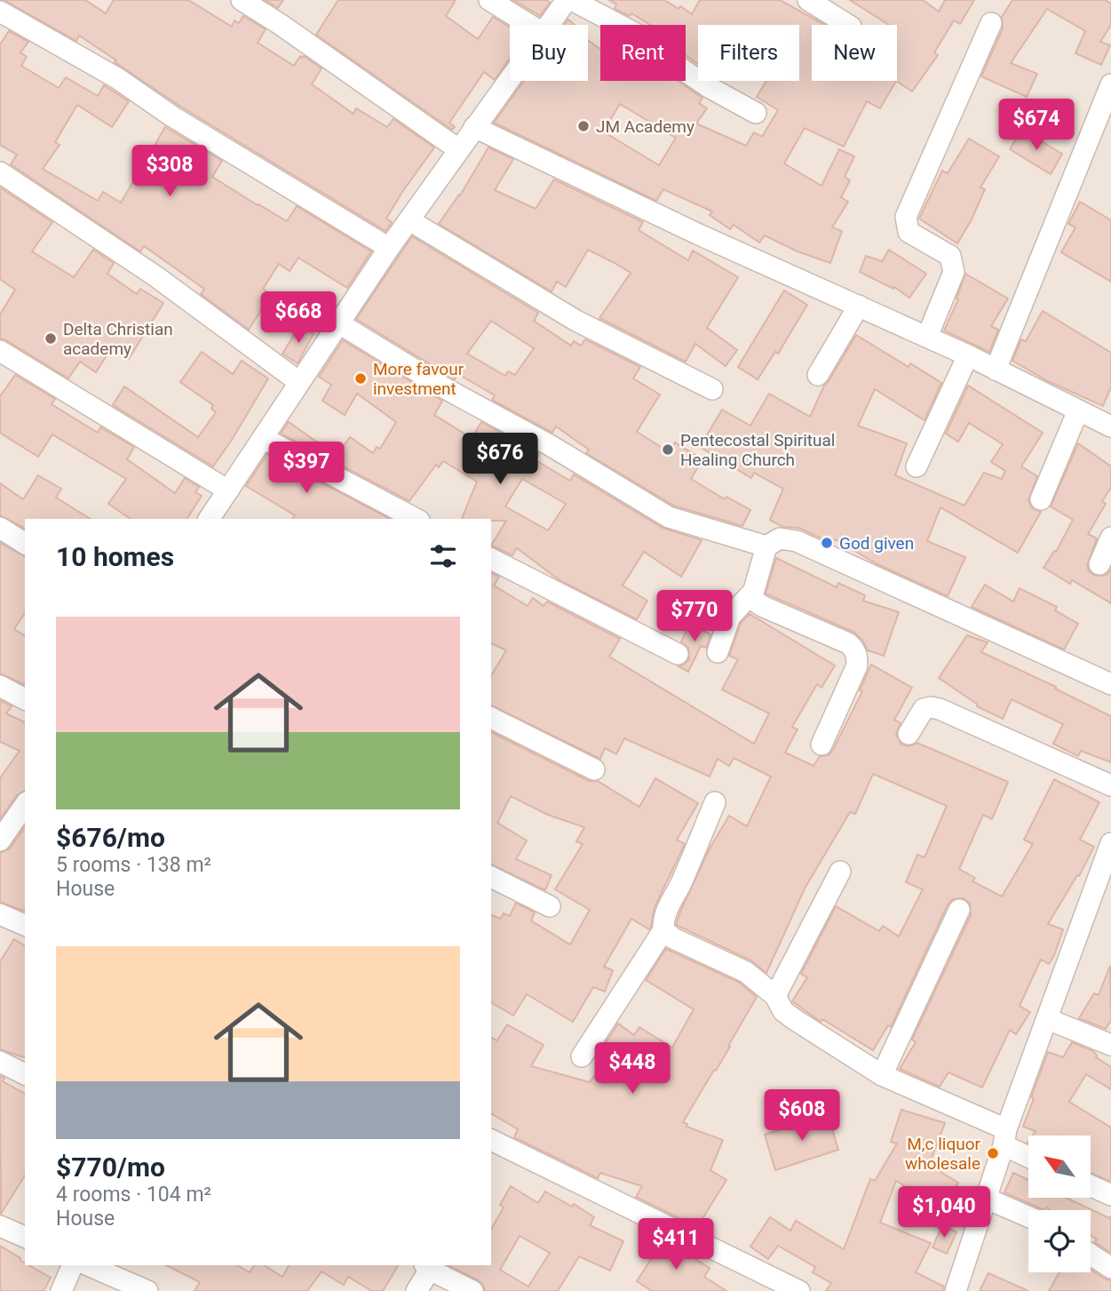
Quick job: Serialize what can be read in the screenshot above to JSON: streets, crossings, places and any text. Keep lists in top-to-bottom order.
{
  "places": [
    "JM Academy",
    "Delta Christian academy",
    "More favour investment",
    "Pentecostal Spiritual Healing Church",
    "God given",
    "M,c liquor wholesale"
  ],
  "north": "top left",
  "page": {
    "chip": [
      "Buy",
      "Rent",
      "Filters",
      "New"
    ],
    "price": [
      "$674",
      "$308",
      "$668",
      "$676",
      "$397",
      "$770",
      "$448",
      "$608",
      "$1,040",
      "$411"
    ],
    "heading": "10 homes",
    "list": [
      {
        "name": "$676/mo",
        "note": "5 rooms · 138 m² · House"
      },
      {
        "name": "$770/mo",
        "note": "4 rooms · 104 m² · House"
      }
    ]
  }
}
